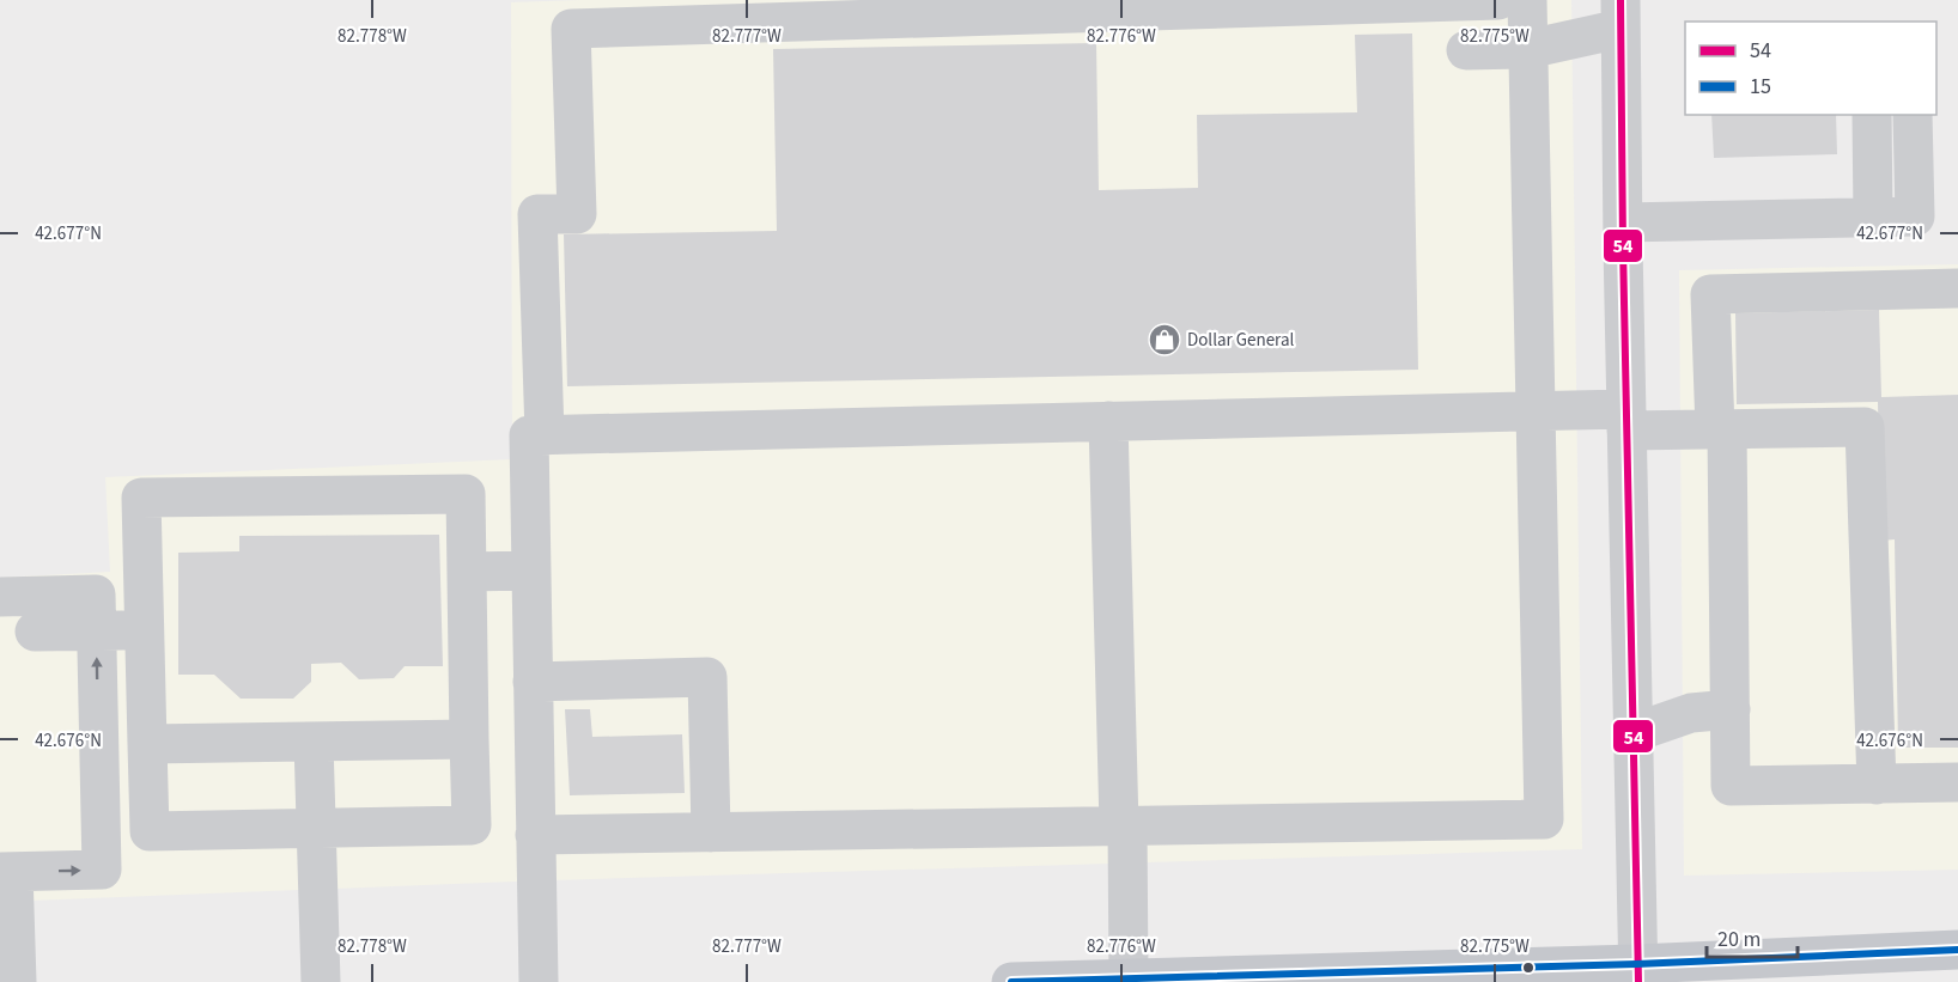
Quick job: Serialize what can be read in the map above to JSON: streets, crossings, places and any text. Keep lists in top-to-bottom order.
{
  "places": {
    "shop": ["Dollar General"]
  },
  "lines": ["transit line 54", "transit line 15"],
  "legend": ["54", "15"],
  "scale_bar": "20 m",
  "coordinates": [
    "82.778°W",
    "82.777°W",
    "82.776°W",
    "82.775°W",
    "42.677°N",
    "42.676°N"
  ]
}
